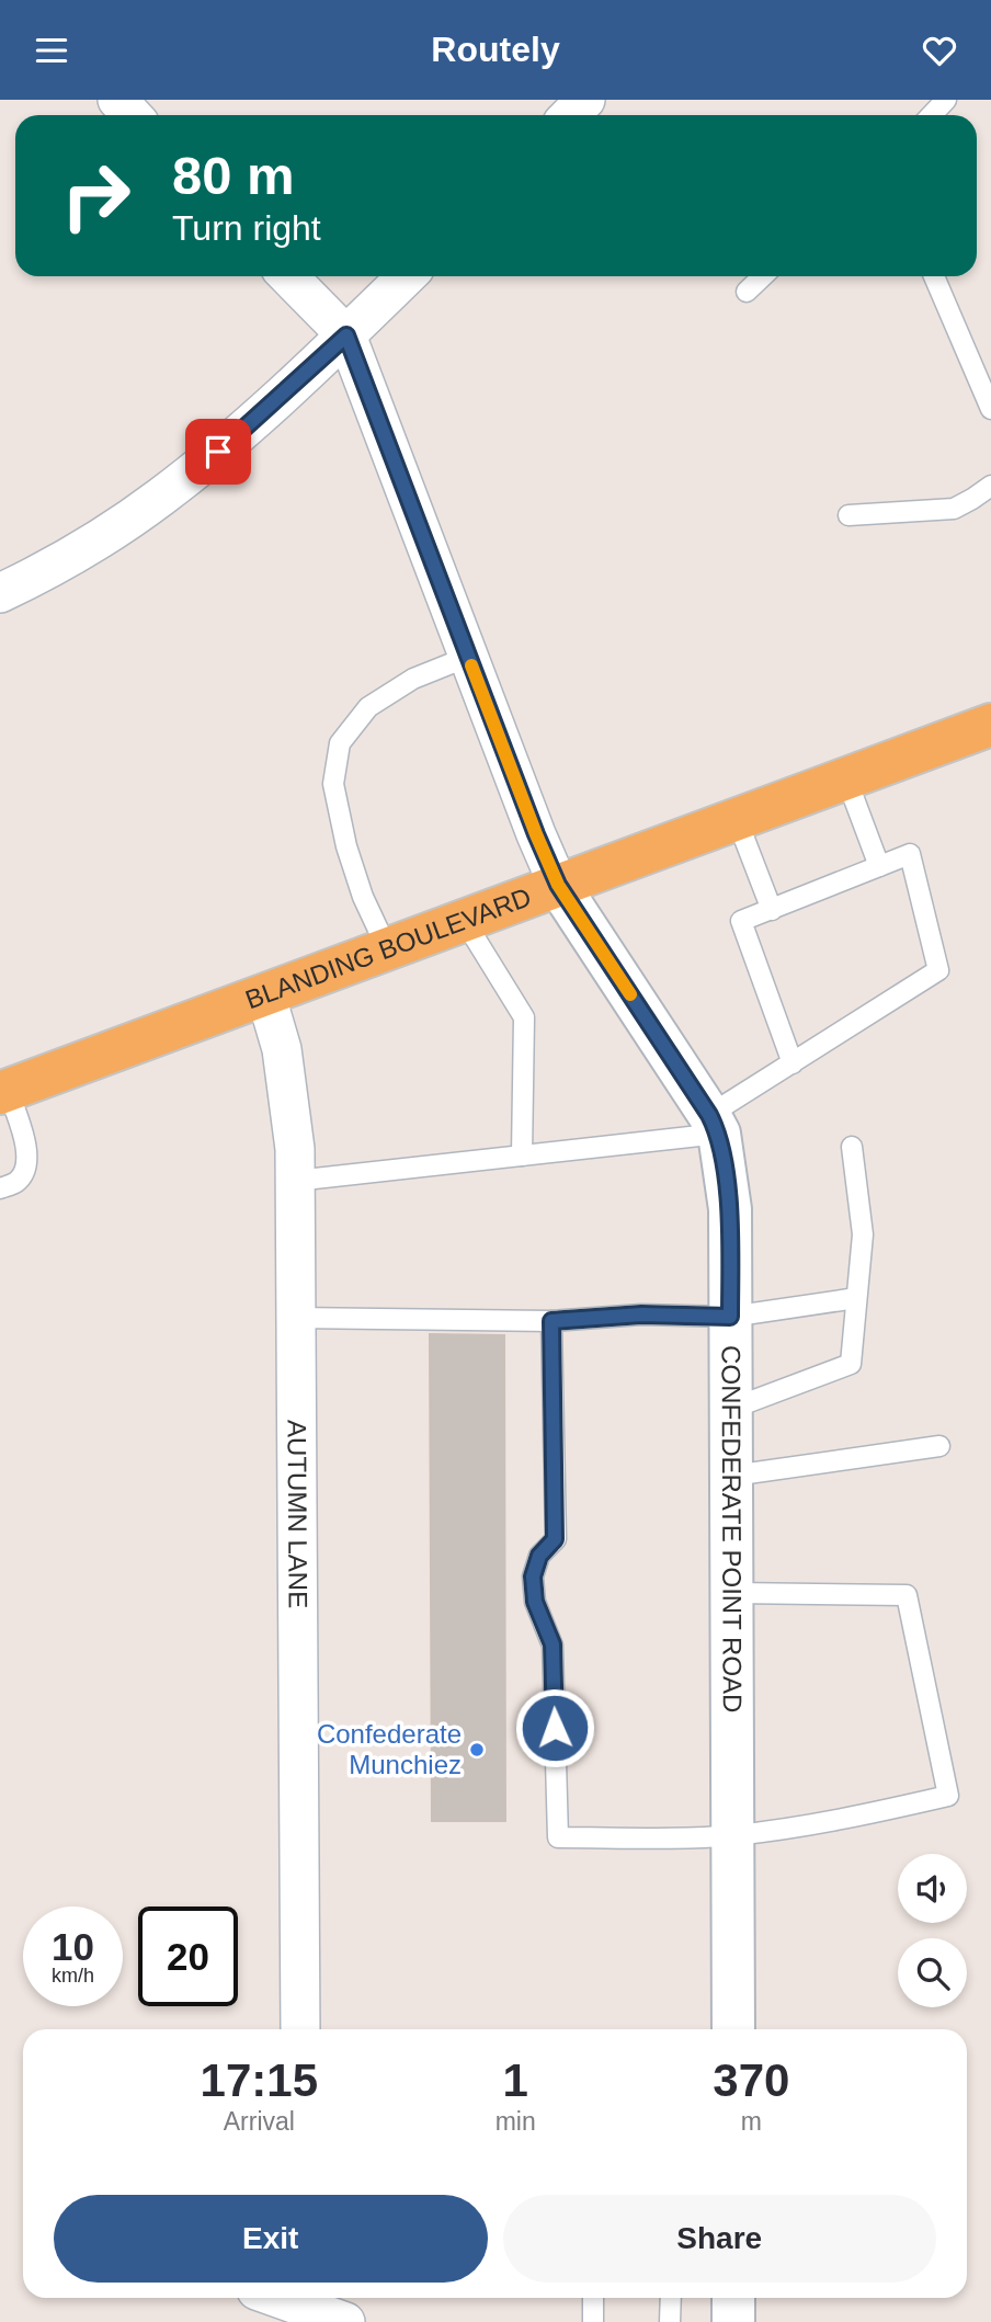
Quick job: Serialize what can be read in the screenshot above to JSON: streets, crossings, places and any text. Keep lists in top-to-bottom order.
{
  "streets": {
    "main road": ["BLANDING BOULEVARD"],
    "street": ["AUTUMN LANE", "CONFEDERATE POINT ROAD"]
  },
  "crossings": [
    ["BLANDING BOULEVARD", "AUTUMN LANE"],
    ["BLANDING BOULEVARD", "CONFEDERATE POINT ROAD"]
  ],
  "places": ["Confederate Munchiez"],
  "page": {
    "header": "Routely",
    "turn": ["80 m", "Turn right"],
    "speed": "10 km/h",
    "limit": "20",
    "eta": [
      "17:15",
      "Arrival",
      "1",
      "min",
      "370",
      "m"
    ],
    "buttons": ["Exit", "Share"]
  }
}
